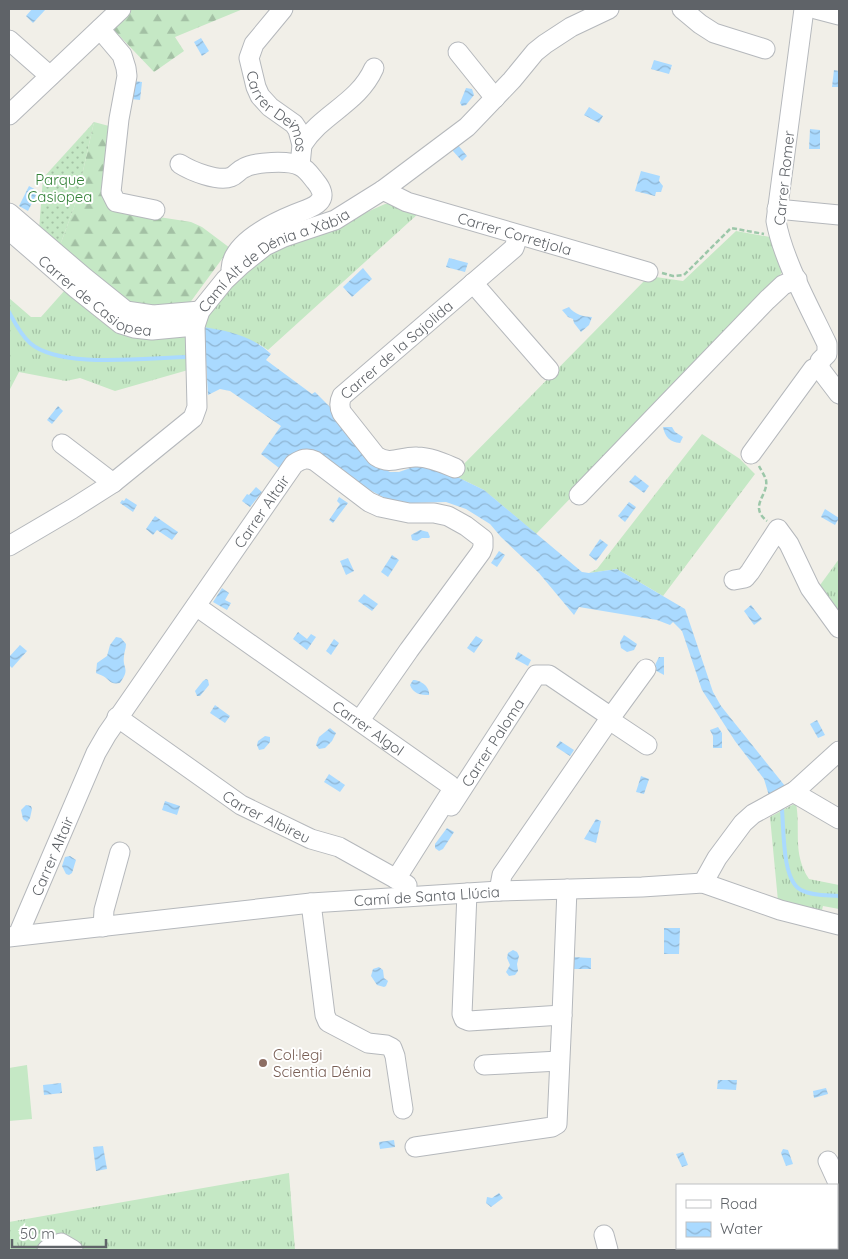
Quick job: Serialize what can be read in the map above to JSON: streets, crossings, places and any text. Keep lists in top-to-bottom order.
{
  "streets": {
    "street": [
      "Carrer Deimos",
      "Carrer Romer",
      "Carrer Corretjola",
      "Camí Alt de Dénia a Xàbia",
      "Carrer de Casiopea",
      "Carrer de la Sajolida",
      "Carrer Altair",
      "Carrer Algol",
      "Carrer Paloma",
      "Carrer Albireu",
      "Camí de Santa Llúcia"
    ]
  },
  "crossings": [
    ["Carrer Deimos", "Camí Alt de Dénia a Xàbia"],
    ["Carrer Corretjola", "Camí Alt de Dénia a Xàbia"],
    ["Carrer Corretjola", "Carrer de la Sajolida"],
    ["Camí Alt de Dénia a Xàbia", "Carrer de Casiopea"],
    ["Carrer Altair", "Carrer Algol"],
    ["Carrer Altair", "Carrer Albireu"],
    ["Carrer Altair", "Camí de Santa Llúcia"],
    ["Carrer Algol", "Carrer Paloma"],
    ["Carrer Algol", "Carrer Albireu"],
    ["Carrer Paloma", "Carrer Albireu"],
    ["Carrer Albireu", "Camí de Santa Llúcia"]
  ],
  "parks": ["Parque Casiopea"],
  "places": ["Col·legi Scientia Dénia"],
  "legend": ["Road", "Water"],
  "scale_bar": "50 m"
}
